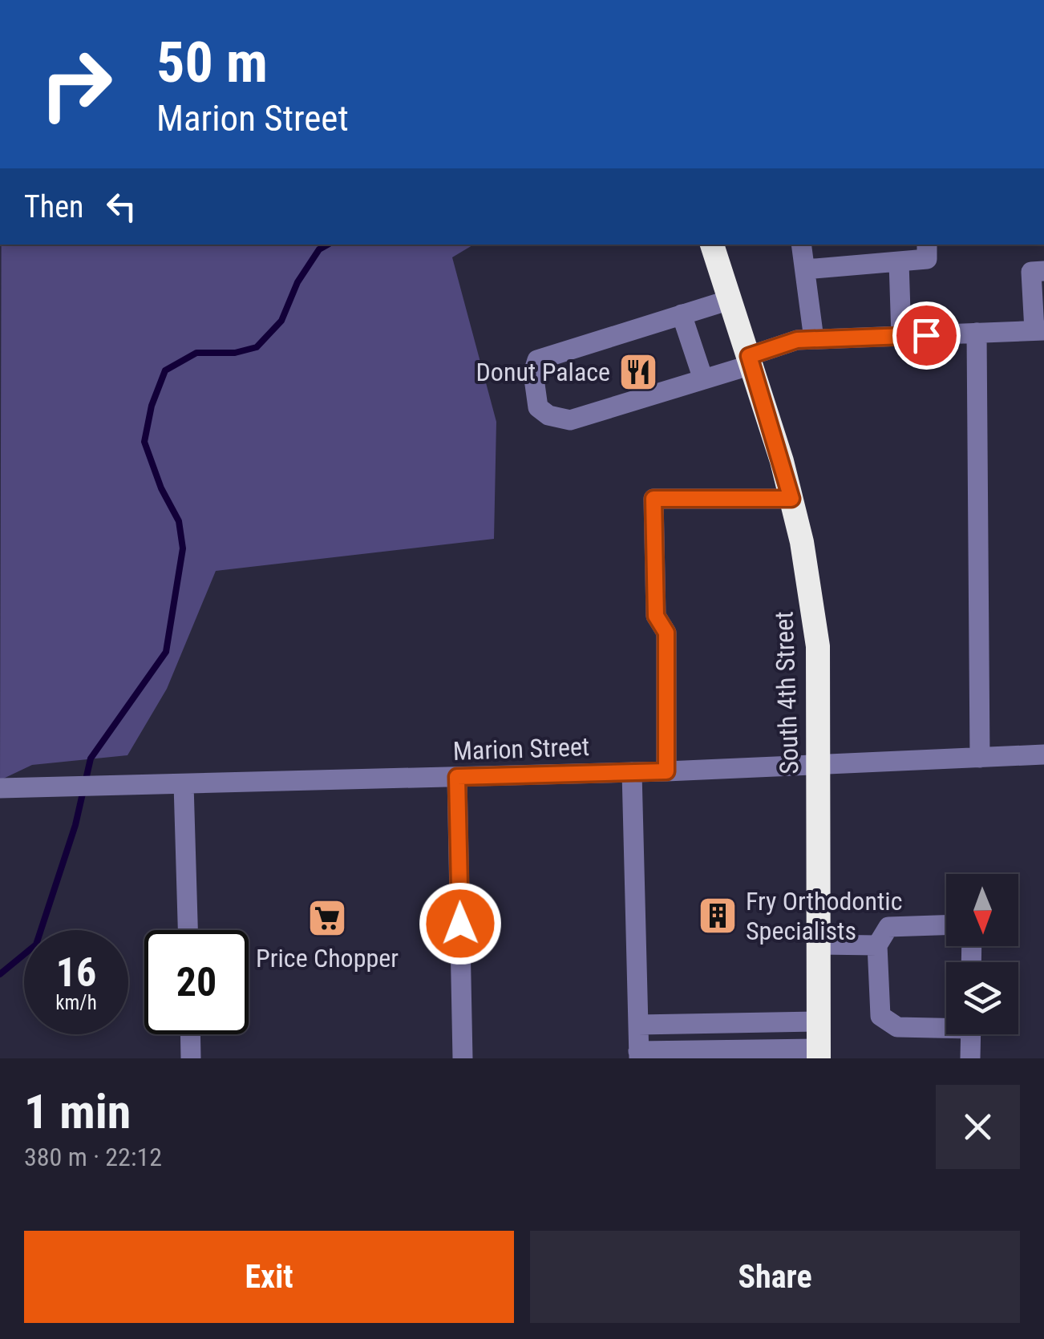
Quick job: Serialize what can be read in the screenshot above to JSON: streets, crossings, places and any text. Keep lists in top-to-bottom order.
{
  "streets": {
    "highway": ["South 4th Street"],
    "street": ["Marion Street"]
  },
  "crossings": [
    ["South 4th Street", "Marion Street"]
  ],
  "places": {
    "restaurant": ["Donut Palace"],
    "building": ["Fry Orthodontic Specialists"],
    "supermarket": ["Price Chopper"]
  },
  "north": "bottom",
  "page": {
    "turn": ["50 m", "Marion Street"],
    "then": "Then",
    "speed": "16 km/h",
    "limit": "20",
    "heading": ["1 min", "380 m · 22:12"],
    "buttons": ["Exit", "Share"]
  }
}
